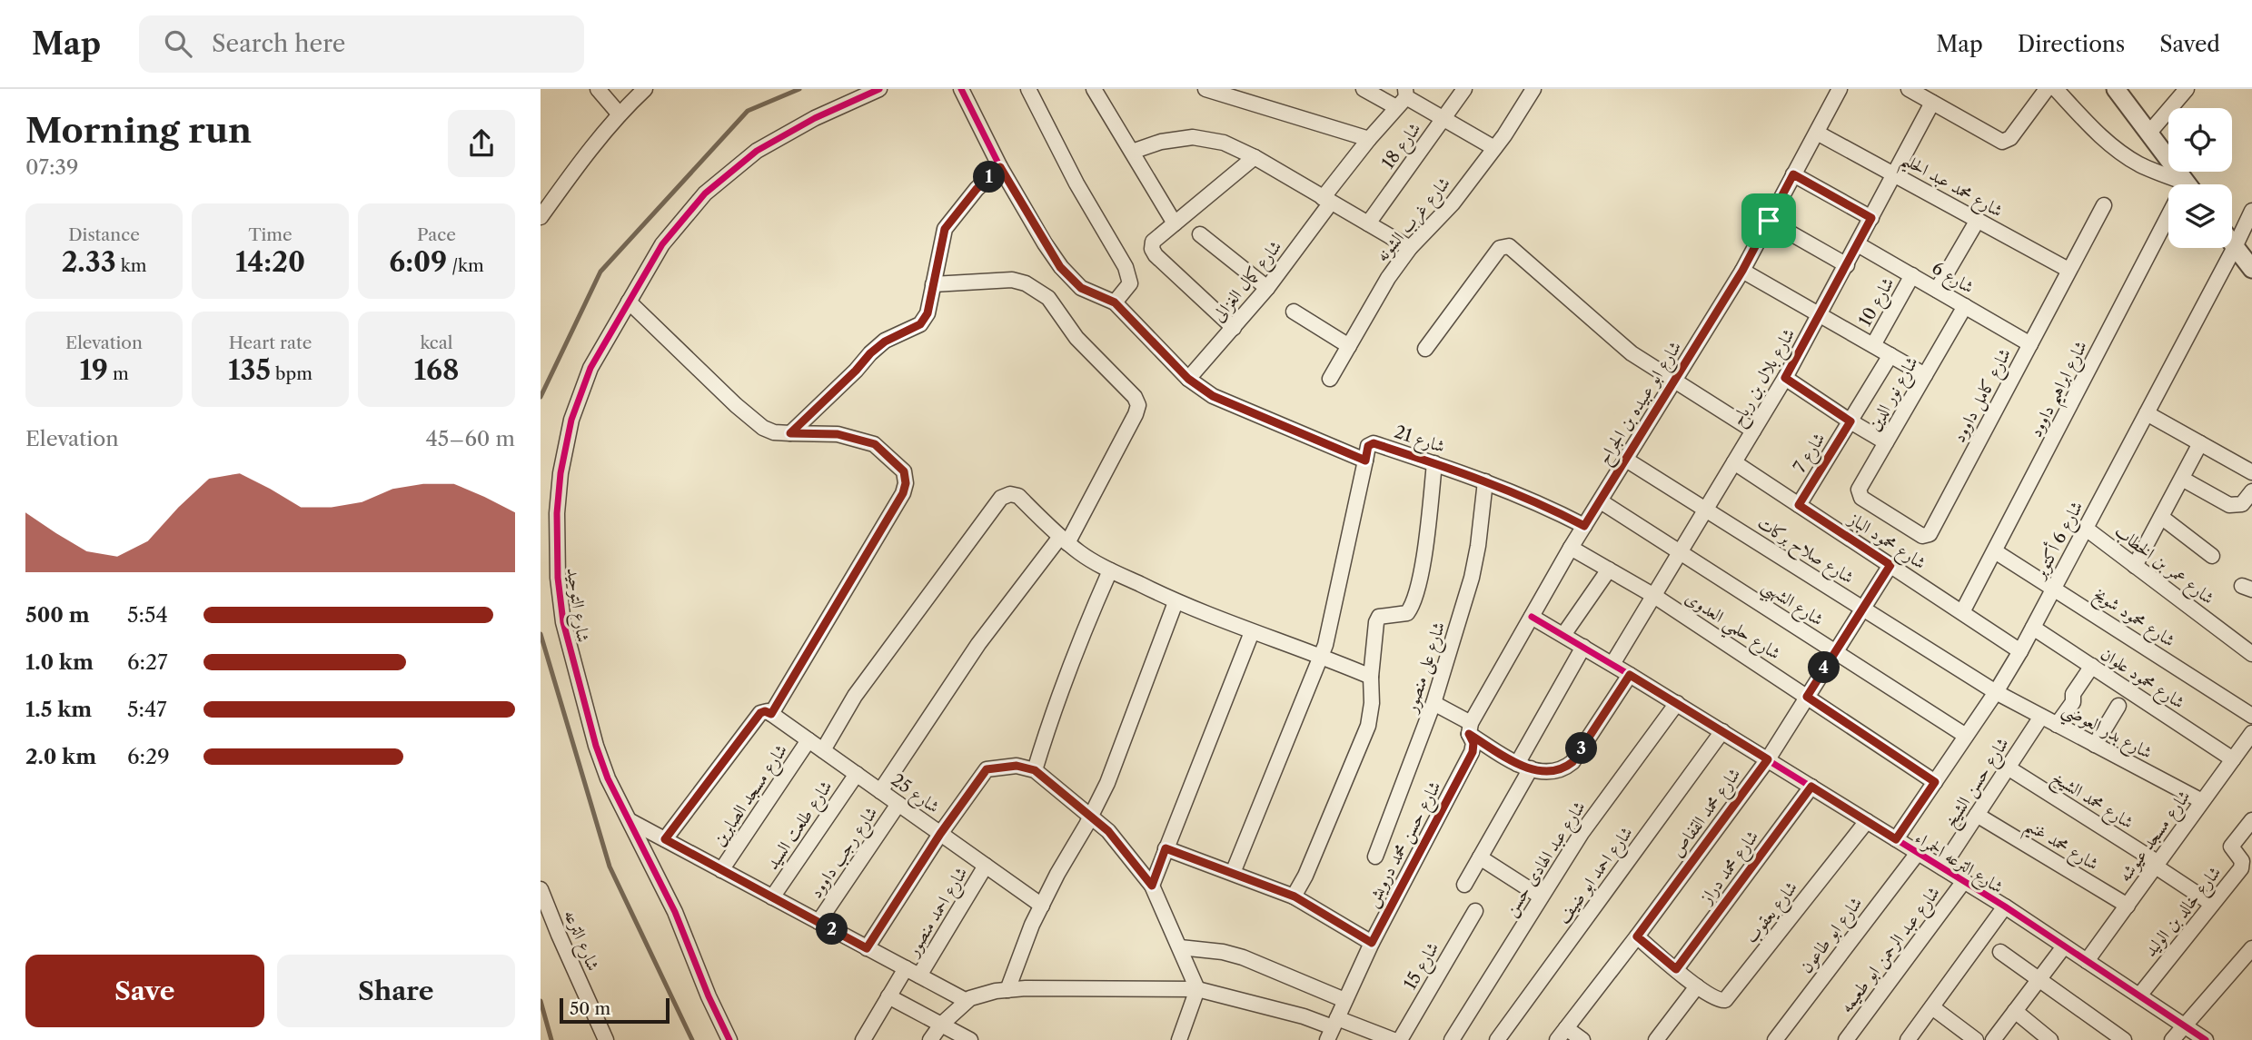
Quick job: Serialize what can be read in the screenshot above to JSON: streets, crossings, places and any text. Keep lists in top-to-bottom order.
{
  "streets": {
    "street": [
      "شارع 18",
      "شارع محمد عبد الحليم",
      "شارع غرب الشونه",
      "شارع 6",
      "شارع كمال الغزالى",
      "شارع 10",
      "شارع بلال بن رباح",
      "شارع ابراهيم داوود",
      "شارع نور الدين",
      "شارع كامل داوود",
      "شارع ابو عبيده بن الجراح",
      "شارع 21",
      "شارع 7",
      "شارع 6 أكتوبر",
      "شارع محمود الباز",
      "شارع صلاح بركات",
      "شارع عمر بن الخطاب",
      "شارع الشهبي",
      "شارع التوحيد",
      "شارع محمود شويخ",
      "شارع حلمي العدوى",
      "شارع على منصور",
      "شارع محمود علوان",
      "شارع بدر العوضي",
      "شارع حسن الشيخ",
      "شارع 25",
      "شارع مسجد الصابرين",
      "شارع محمد الشيخ",
      "شارع محمد القفاص",
      "شارع طلعت السيد",
      "شارع مسجد عيوشه",
      "شارع حسن محمد درويش",
      "شارع محمد غنيم",
      "شارع رجب داوود",
      "شارع عبد الهادى حسن",
      "شارع الترعه الحمراء",
      "شارع محمد دراز",
      "شارع احمد ابو ضيف",
      "شارع احمد منصور",
      "شارع خالد بن الوليد",
      "شارع يعقوب",
      "شارع ابو طاعون",
      "شارع الترعه",
      "شارع عبد الرحمن ابو طعيمه",
      "شارع 15"
    ]
  },
  "crossings": [
    ["شارع محمد عبد الحليم", "شارع بلال بن رباح"],
    ["شارع محمد عبد الحليم", "شارع كامل داوود"],
    ["شارع محمد عبد الحليم", "شارع ابو عبيده بن الجراح"],
    ["شارع 6", "شارع 10"],
    ["شارع 6", "شارع بلال بن رباح"],
    ["شارع 6", "شارع نور الدين"],
    ["شارع 6", "شارع كامل داوود"],
    ["شارع بلال بن رباح", "شارع محمود الباز"],
    ["شارع بلال بن رباح", "شارع صلاح بركات"],
    ["شارع بلال بن رباح", "شارع الشهبي"],
    ["شارع بلال بن رباح", "شارع حلمي العدوى"],
    ["شارع بلال بن رباح", "شارع الترعه الحمراء"],
    ["شارع ابراهيم داوود", "شارع محمود الباز"],
    ["شارع ابراهيم داوود", "شارع محمود شويخ"],
    ["شارع نور الدين", "شارع كامل داوود"],
    ["شارع ابو عبيده بن الجراح", "شارع 21"],
    ["شارع ابو عبيده بن الجراح", "شارع صلاح بركات"],
    ["شارع ابو عبيده بن الجراح", "شارع الشهبي"],
    ["شارع ابو عبيده بن الجراح", "شارع حلمي العدوى"],
    ["شارع ابو عبيده بن الجراح", "شارع حسن محمد درويش"],
    ["شارع ابو عبيده بن الجراح", "شارع الترعه الحمراء"],
    ["شارع 21", "شارع على منصور"],
    ["شارع 7", "شارع محمود الباز"],
    ["شارع 6 أكتوبر", "شارع محمود الباز"],
    ["شارع 6 أكتوبر", "شارع صلاح بركات"],
    ["شارع 6 أكتوبر", "شارع عمر بن الخطاب"],
    ["شارع 6 أكتوبر", "شارع الشهبي"],
    ["شارع 6 أكتوبر", "شارع محمود شويخ"],
    ["شارع 6 أكتوبر", "شارع حلمي العدوى"],
    ["شارع 6 أكتوبر", "شارع محمود علوان"],
    ["شارع 6 أكتوبر", "شارع بدر العوضي"],
    ["شارع 6 أكتوبر", "شارع الترعه الحمراء"],
    ["شارع محمود الباز", "شارع محمد القفاص"],
    ["شارع صلاح بركات", "شارع بدر العوضي"],
    ["شارع صلاح بركات", "شارع محمد القفاص"],
    ["شارع الشهبي", "شارع محمد القفاص"],
    ["شارع حلمي العدوى", "شارع محمد القفاص"],
    ["شارع محمود علوان", "شارع مسجد عيوشه"],
    ["شارع بدر العوضي", "شارع حسن الشيخ"],
    ["شارع بدر العوضي", "شارع مسجد عيوشه"],
    ["شارع حسن الشيخ", "شارع محمد الشيخ"],
    ["شارع حسن الشيخ", "شارع محمد غنيم"],
    ["شارع حسن الشيخ", "شارع الترعه الحمراء"],
    ["شارع 25", "شارع مسجد الصابرين"],
    ["شارع 25", "شارع طلعت السيد"],
    ["شارع 25", "شارع رجب داوود"],
    ["شارع 25", "شارع احمد منصور"],
    ["شارع محمد الشيخ", "شارع مسجد عيوشه"],
    ["شارع محمد الشيخ", "شارع خالد بن الوليد"],
    ["شارع محمد القفاص", "شارع الترعه الحمراء"],
    ["شارع مسجد عيوشه", "شارع محمد غنيم"],
    ["شارع مسجد عيوشه", "شارع الترعه الحمراء"],
    ["شارع عبد الهادى حسن", "شارع الترعه الحمراء"],
    ["شارع الترعه الحمراء", "شارع محمد دراز"],
    ["شارع الترعه الحمراء", "شارع احمد ابو ضيف"],
    ["شارع الترعه الحمراء", "شارع خالد بن الوليد"],
    ["شارع الترعه الحمراء", "شارع يعقوب"],
    ["شارع الترعه الحمراء", "شارع ابو طاعون"],
    ["شارع الترعه الحمراء", "شارع عبد الرحمن ابو طعيمه"]
  ],
  "scale_bar": "50 m",
  "page": {
    "header": "Map",
    "search": "Search here",
    "nav": ["Map", "Directions", "Saved"],
    "heading": ["Morning run", "07:39"],
    "pins": [
      "1",
      "4",
      "3",
      "2"
    ],
    "stats": [
      ["Distance", "2.33 km"],
      ["Time", "14:20"],
      ["Pace", "6:09 /km"],
      ["Elevation", "19 m"],
      ["Heart rate", "135 bpm"],
      ["kcal", "168"]
    ],
    "chart": ["Elevation", "45–60 m"],
    "list": [
      {
        "name": "500 m",
        "note": "5:54"
      },
      {
        "name": "1.0 km",
        "note": "6:27"
      },
      {
        "name": "1.5 km",
        "note": "5:47"
      },
      {
        "name": "2.0 km",
        "note": "6:29"
      }
    ],
    "buttons": ["Save", "Share"],
    "scale": "50 m"
  }
}
